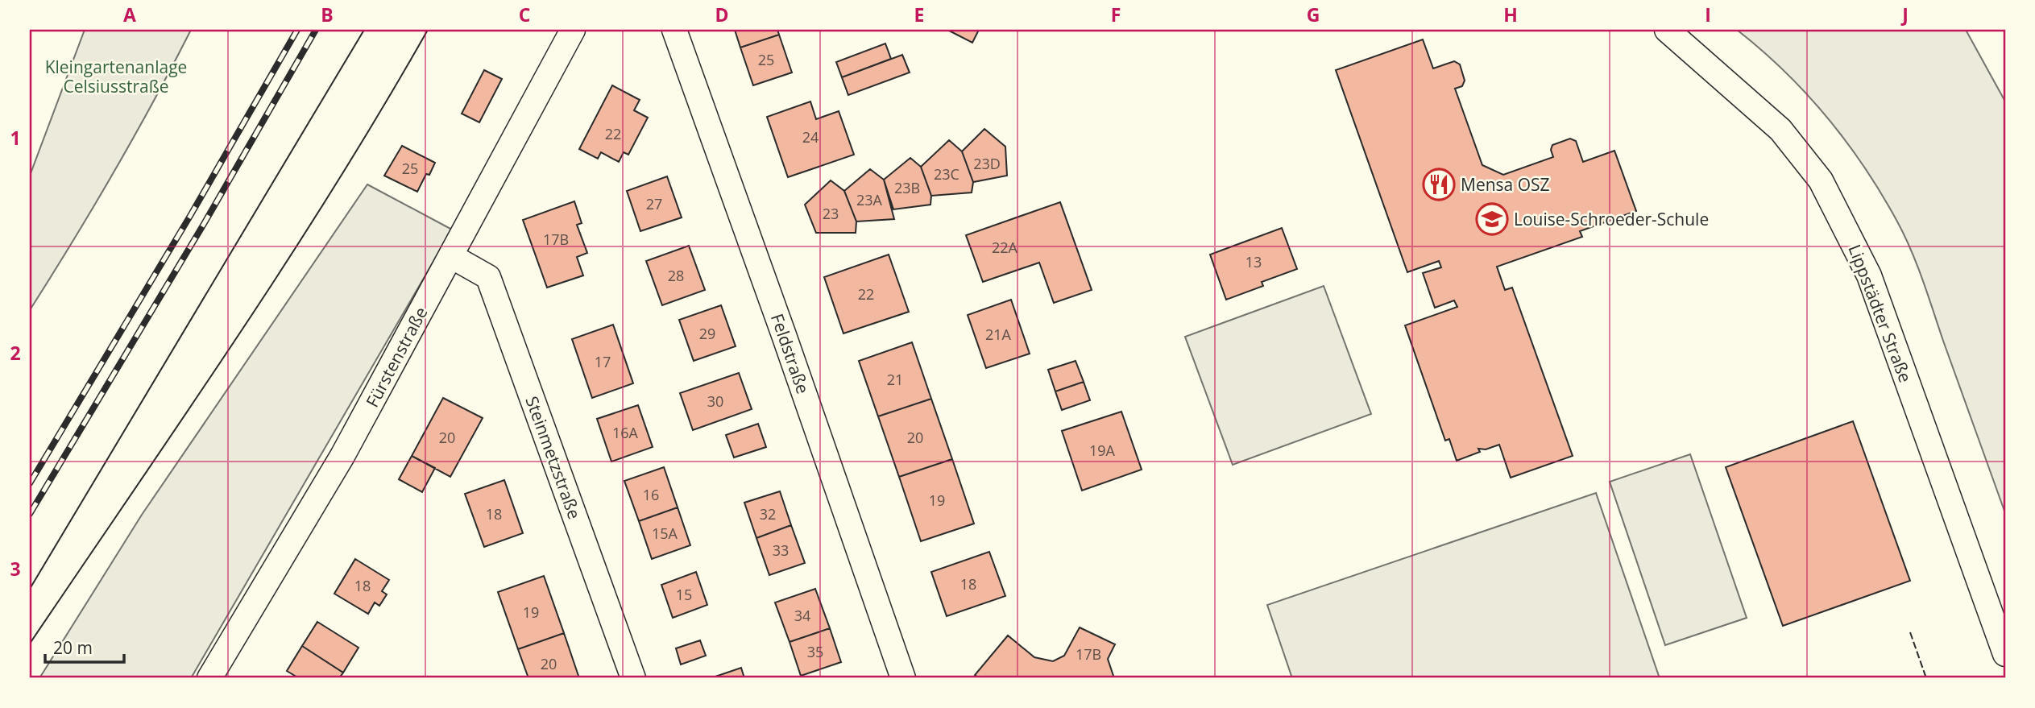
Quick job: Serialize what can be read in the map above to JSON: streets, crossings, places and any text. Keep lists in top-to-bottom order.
{
  "streets": {
    "street": [
      "Lippstädter Straße",
      "Feldstraße",
      "Fürstenstraße",
      "Steinmetzstraße"
    ]
  },
  "crossings": [
    ["Fürstenstraße", "Steinmetzstraße"]
  ],
  "parks": ["Kleingartenanlage Celsiusstraße"],
  "places": {
    "restaurant": ["Mensa OSZ"],
    "school or university": ["Louise-Schroeder-Schule"]
  },
  "house_numbers": [
    "25",
    "22",
    "24",
    "23D",
    "25",
    "23C",
    "23B",
    "23A",
    "27",
    "23",
    "17B",
    "22A",
    "13",
    "28",
    "22",
    "29",
    "21A",
    "17",
    "21",
    "30",
    "16A",
    "20",
    "20",
    "19A",
    "16",
    "19",
    "18",
    "32",
    "15A",
    "33",
    "18",
    "18",
    "15",
    "19",
    "34",
    "35",
    "17B",
    "20"
  ],
  "scale_bar": "20 m",
  "grid": {
    "columns": [
      "A",
      "B",
      "C",
      "D",
      "E",
      "F",
      "G",
      "H",
      "I",
      "J"
    ],
    "rows": ["1", "2", "3"]
  }
}
